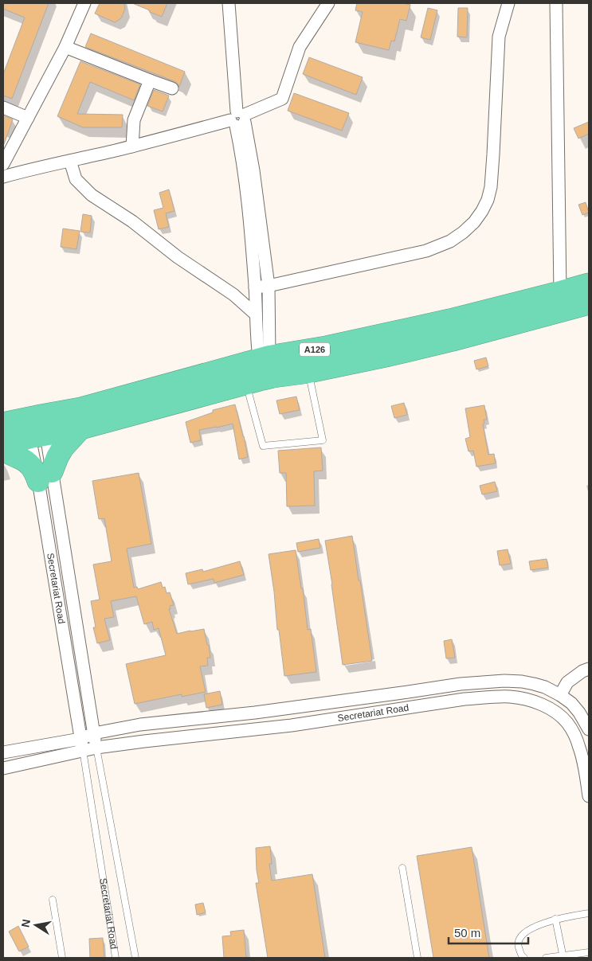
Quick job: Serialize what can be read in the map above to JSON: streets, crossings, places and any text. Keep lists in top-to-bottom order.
{
  "streets": {
    "highway": ["A126"],
    "street": ["Secretariat Road"]
  },
  "crossings": [
    ["A126", "Secretariat Road"]
  ],
  "scale_bar": "50 m",
  "north": "left"
}
